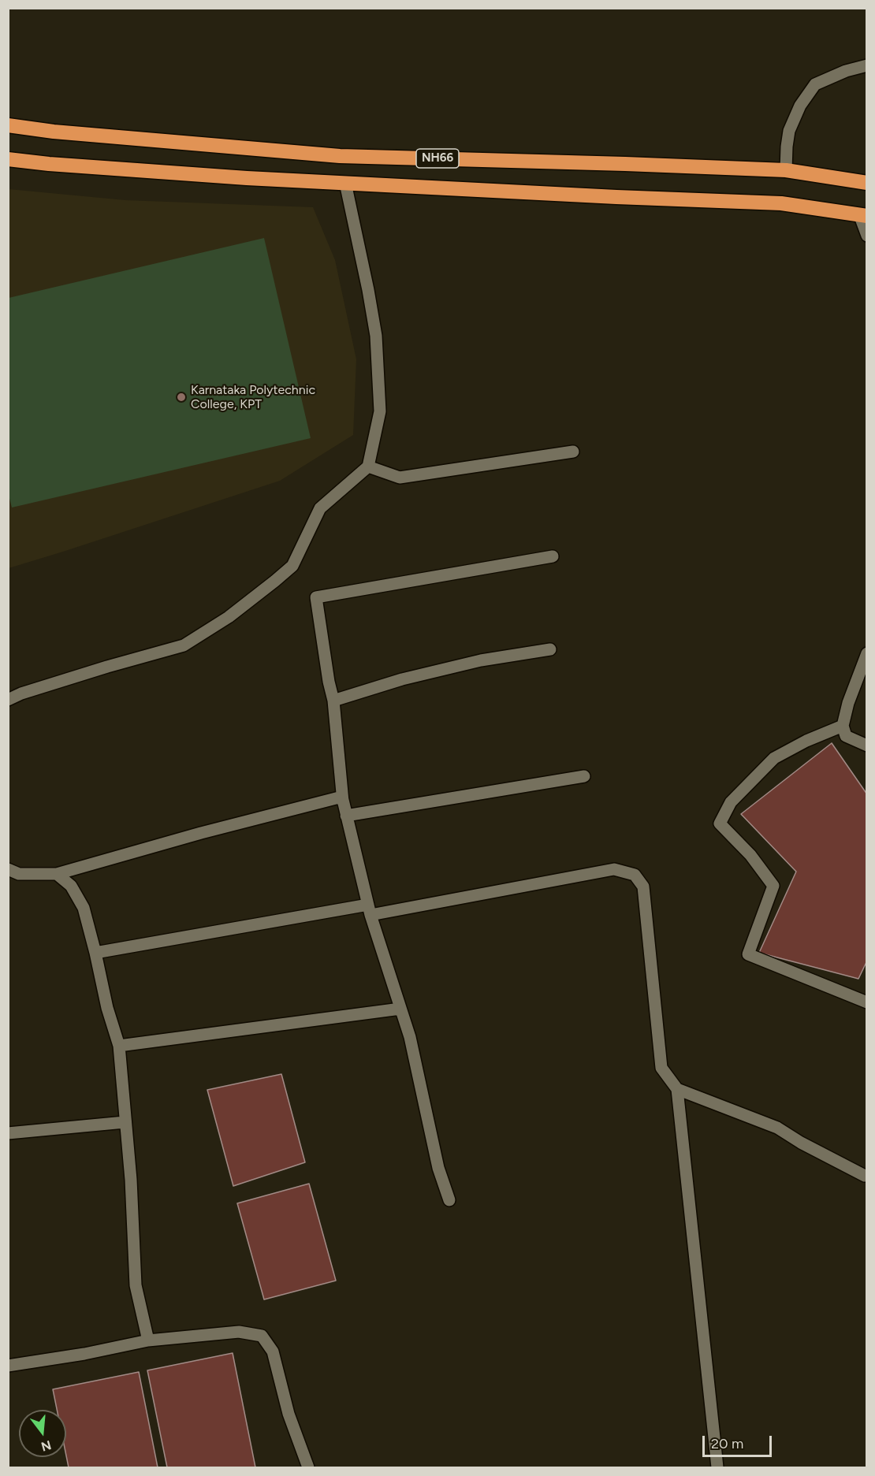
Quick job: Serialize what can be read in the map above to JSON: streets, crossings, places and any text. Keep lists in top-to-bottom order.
{
  "streets": {
    "highway": ["NH66"]
  },
  "places": ["Karnataka Polytechnic College, KPT"],
  "scale_bar": "20 m",
  "north": "bottom"
}
